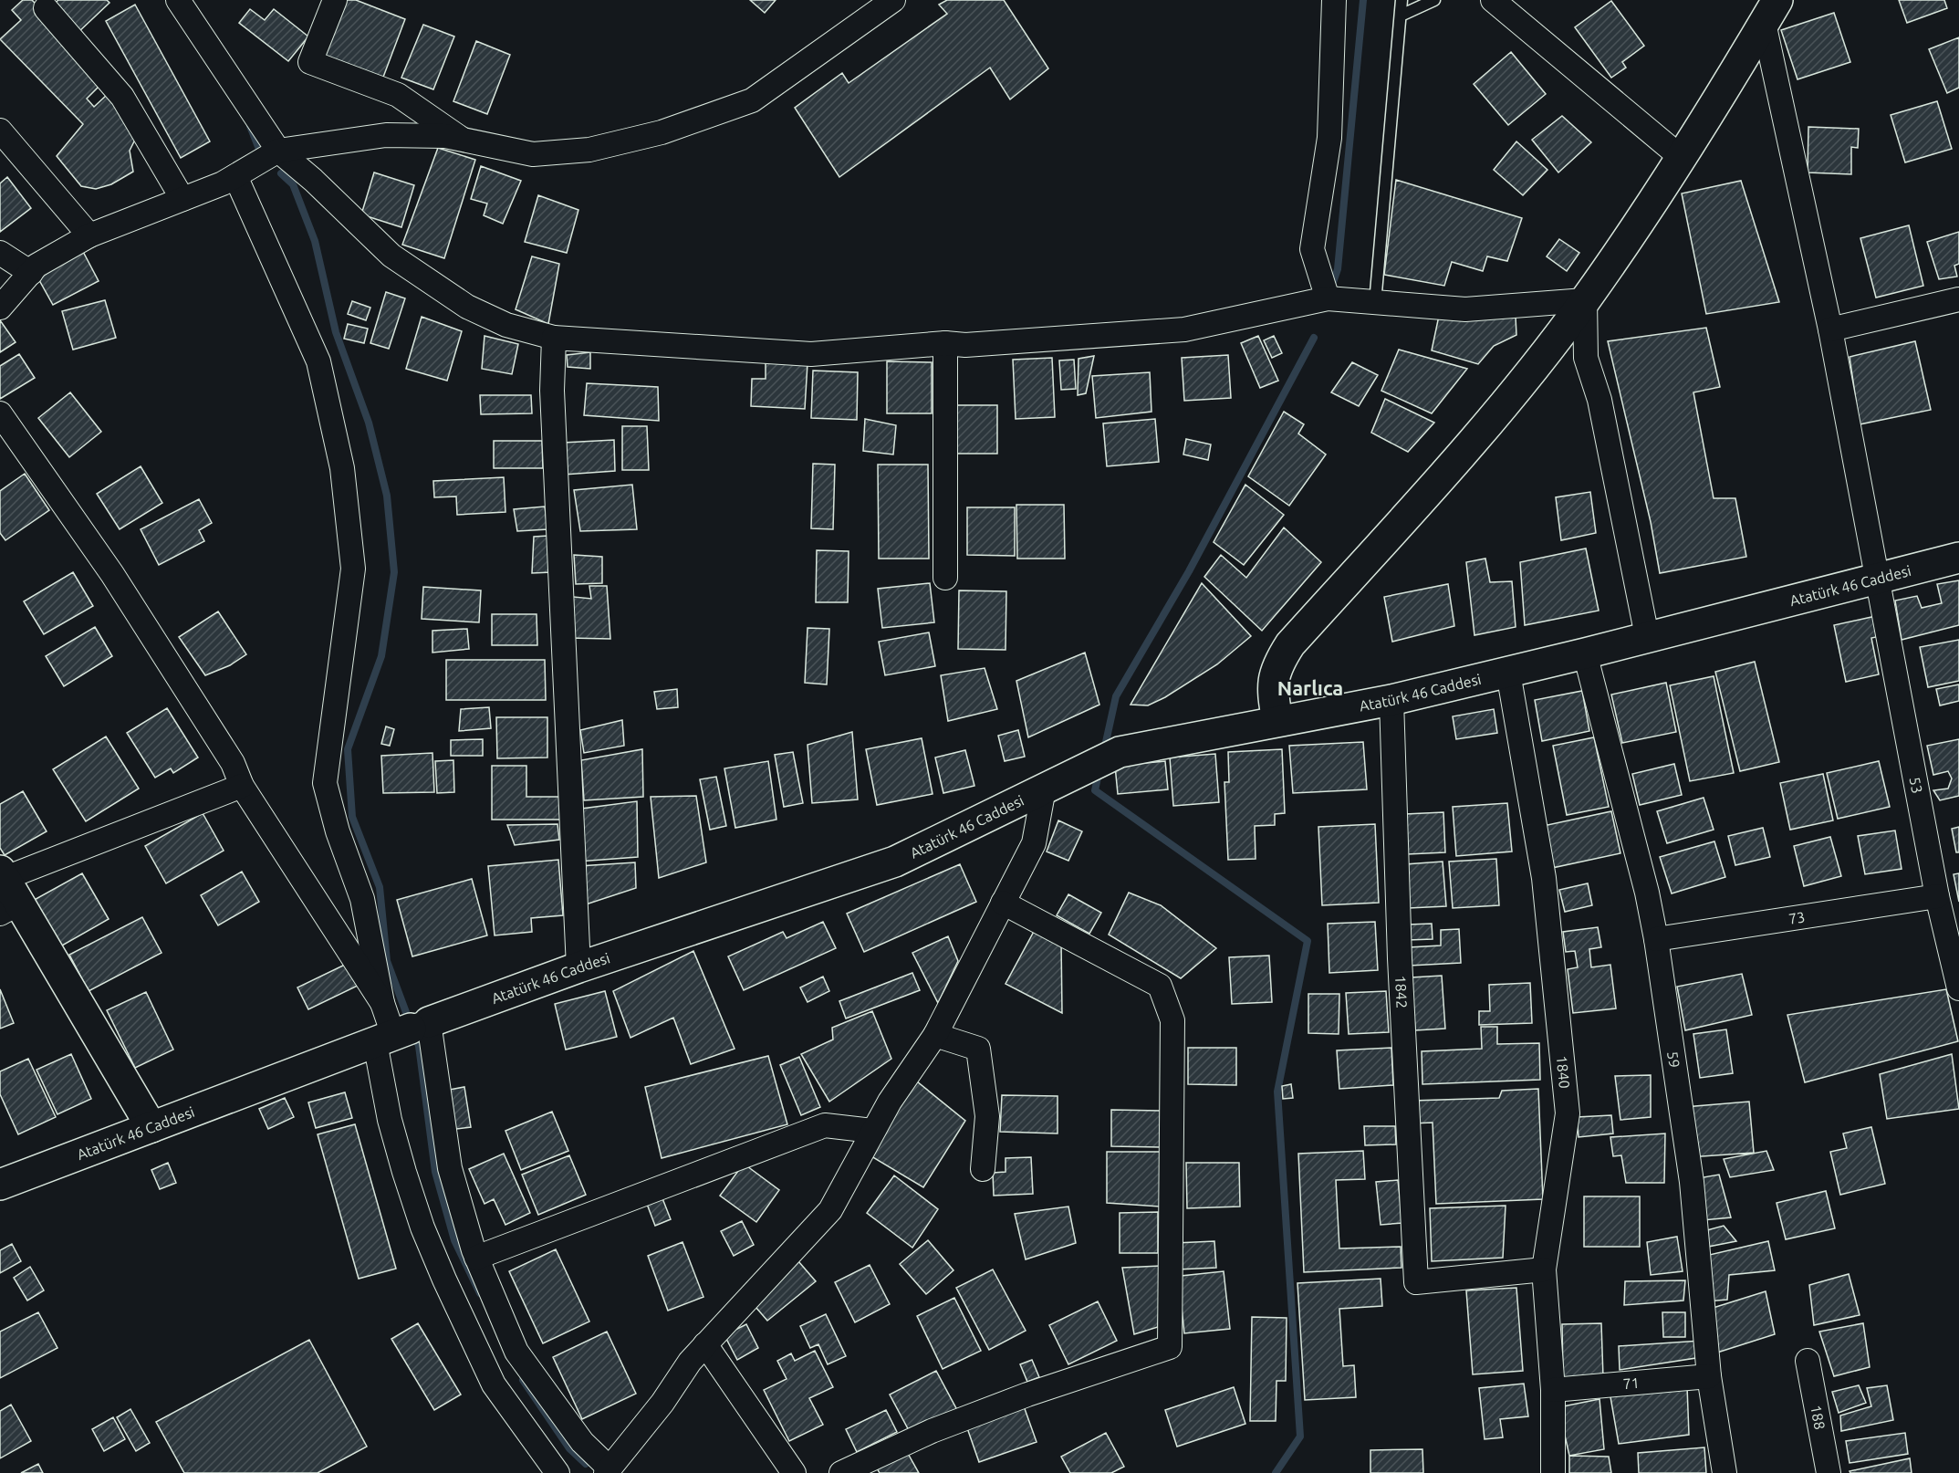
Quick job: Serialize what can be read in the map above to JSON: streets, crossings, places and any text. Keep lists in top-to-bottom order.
{
  "streets": {
    "street": [
      "Atatürk 46 Caddesi",
      "53",
      "73",
      "1842",
      "59",
      "1840",
      "71",
      "188"
    ]
  },
  "crossings": [
    ["Atatürk 46 Caddesi", "53"],
    ["Atatürk 46 Caddesi", "1842"],
    ["Atatürk 46 Caddesi", "59"],
    ["Atatürk 46 Caddesi", "1840"],
    ["53", "73"],
    ["73", "59"],
    ["1842", "1840"],
    ["59", "71"],
    ["1840", "71"]
  ],
  "districts": ["Narlıca"]
}
